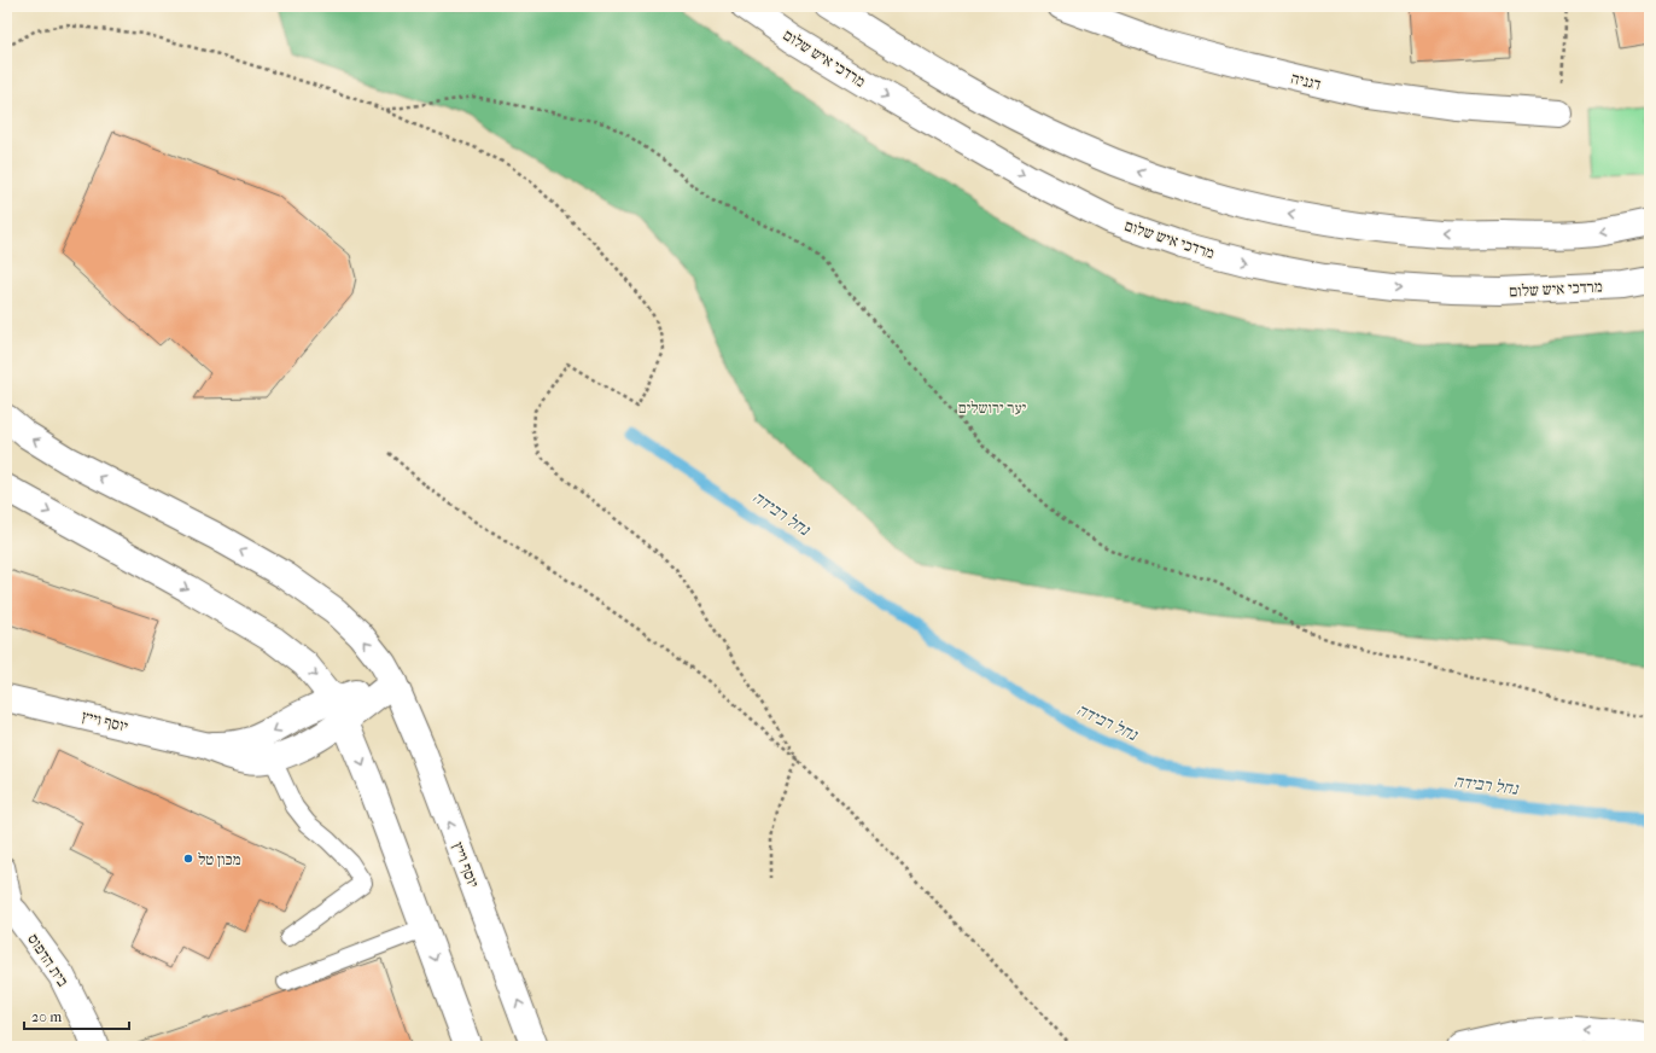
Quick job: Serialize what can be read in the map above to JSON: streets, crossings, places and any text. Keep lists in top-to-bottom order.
{
  "streets": {
    "main road": [
      "מרדכי איש שלום",
      "דגניה",
      "יוסף וייץ",
      "בית הדפוס"
    ]
  },
  "water": ["נחל רבידה"],
  "parks": ["יער ירושלים"],
  "places": ["מכון טל"],
  "scale_bar": "20 m"
}
